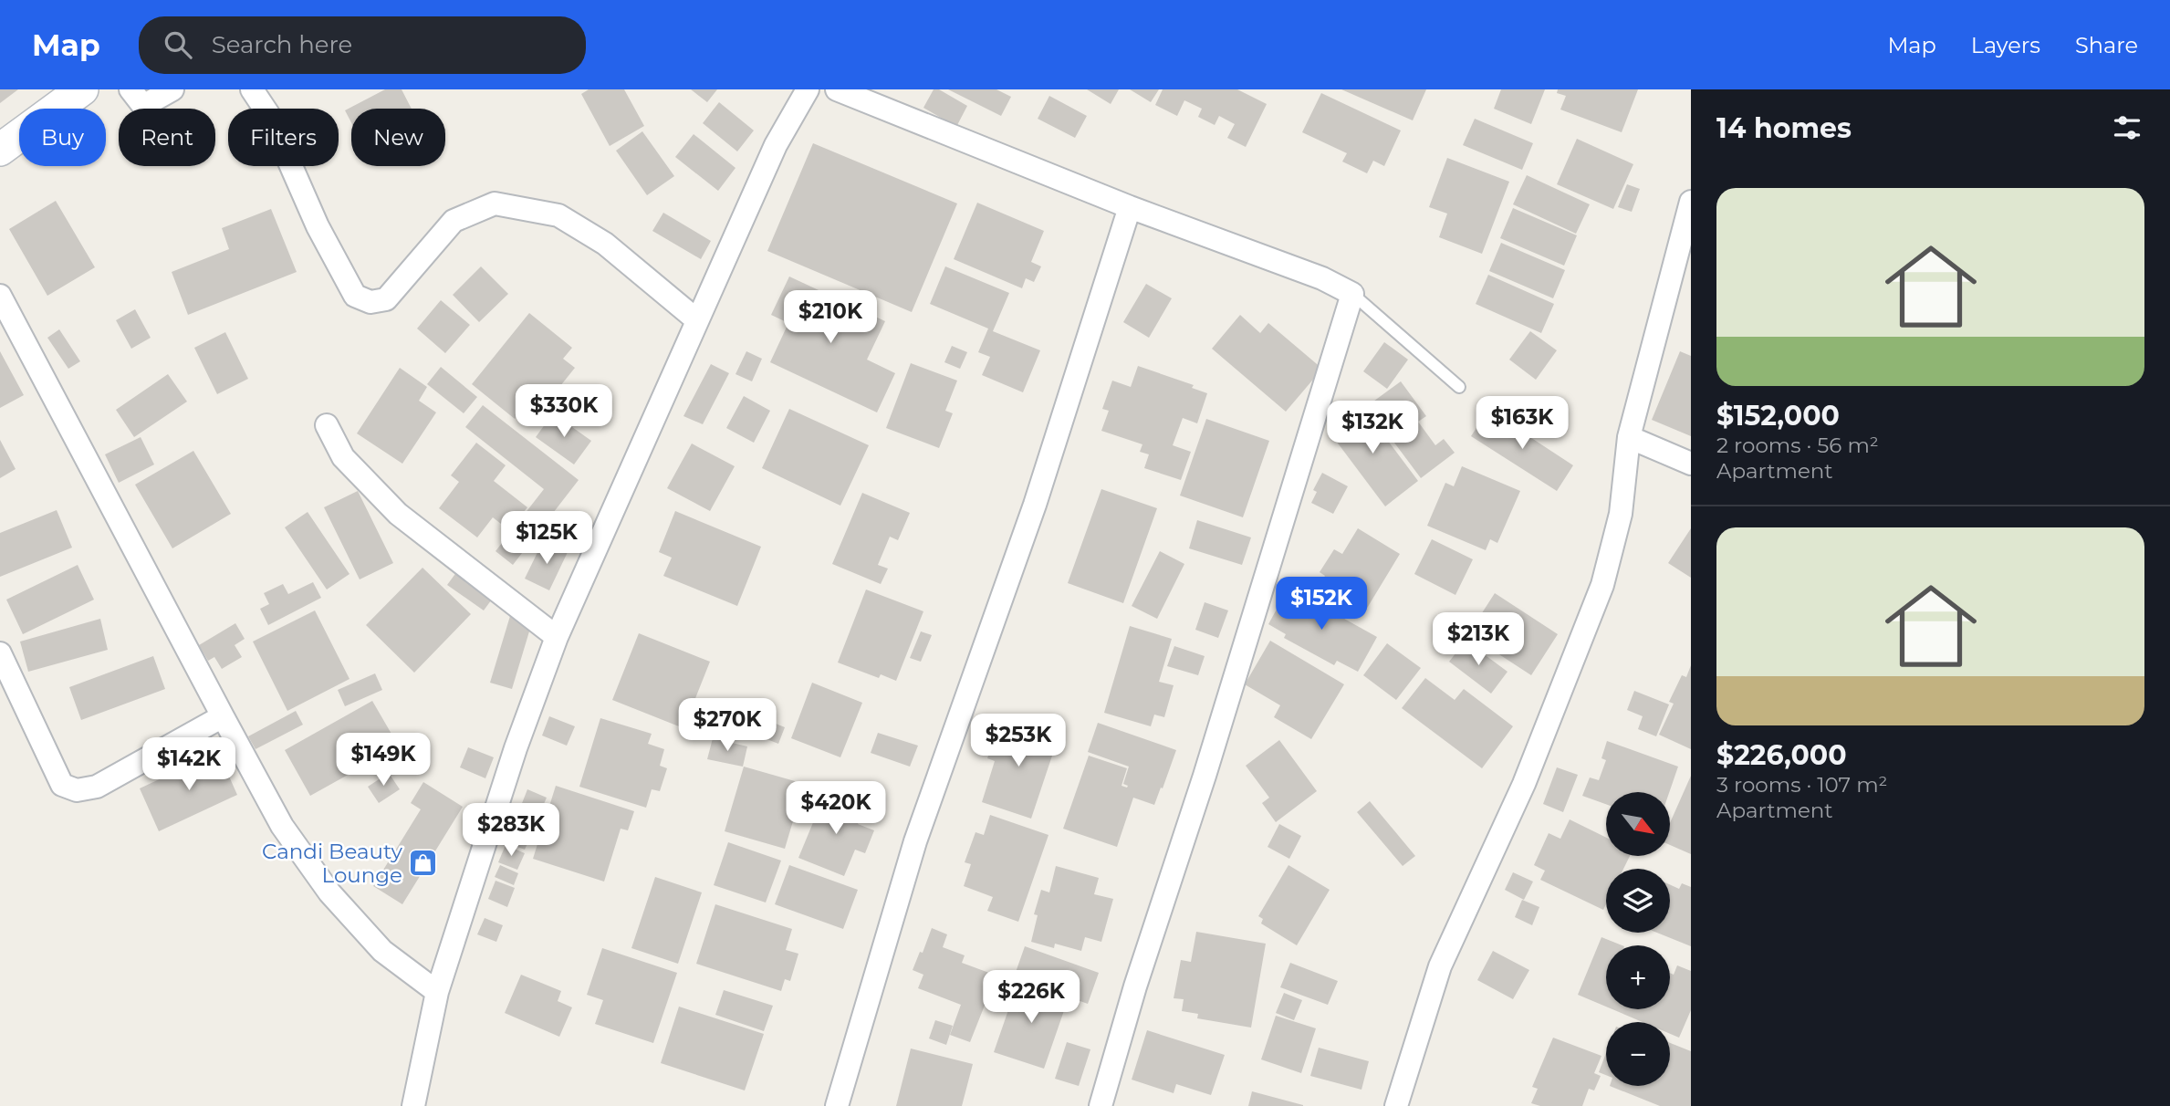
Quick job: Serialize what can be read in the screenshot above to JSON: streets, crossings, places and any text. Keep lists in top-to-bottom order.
{
  "places": {
    "shop": ["Candi Beauty Lounge"]
  },
  "north": "bottom right",
  "page": {
    "header": "Map",
    "search": "Search here",
    "nav": ["Map", "Layers", "Share"],
    "heading": "14 homes",
    "chip": [
      "Buy",
      "Rent",
      "Filters",
      "New"
    ],
    "list": [
      {
        "name": "$152,000",
        "note": "2 rooms · 56 m² · Apartment"
      },
      {
        "name": "$226,000",
        "note": "3 rooms · 107 m² · Apartment"
      }
    ],
    "price": [
      "$210K",
      "$330K",
      "$163K",
      "$132K",
      "$125K",
      "$152K",
      "$213K",
      "$270K",
      "$253K",
      "$149K",
      "$142K",
      "$420K",
      "$283K",
      "$226K"
    ],
    "map_buttons": ["+", "−"]
  }
}
